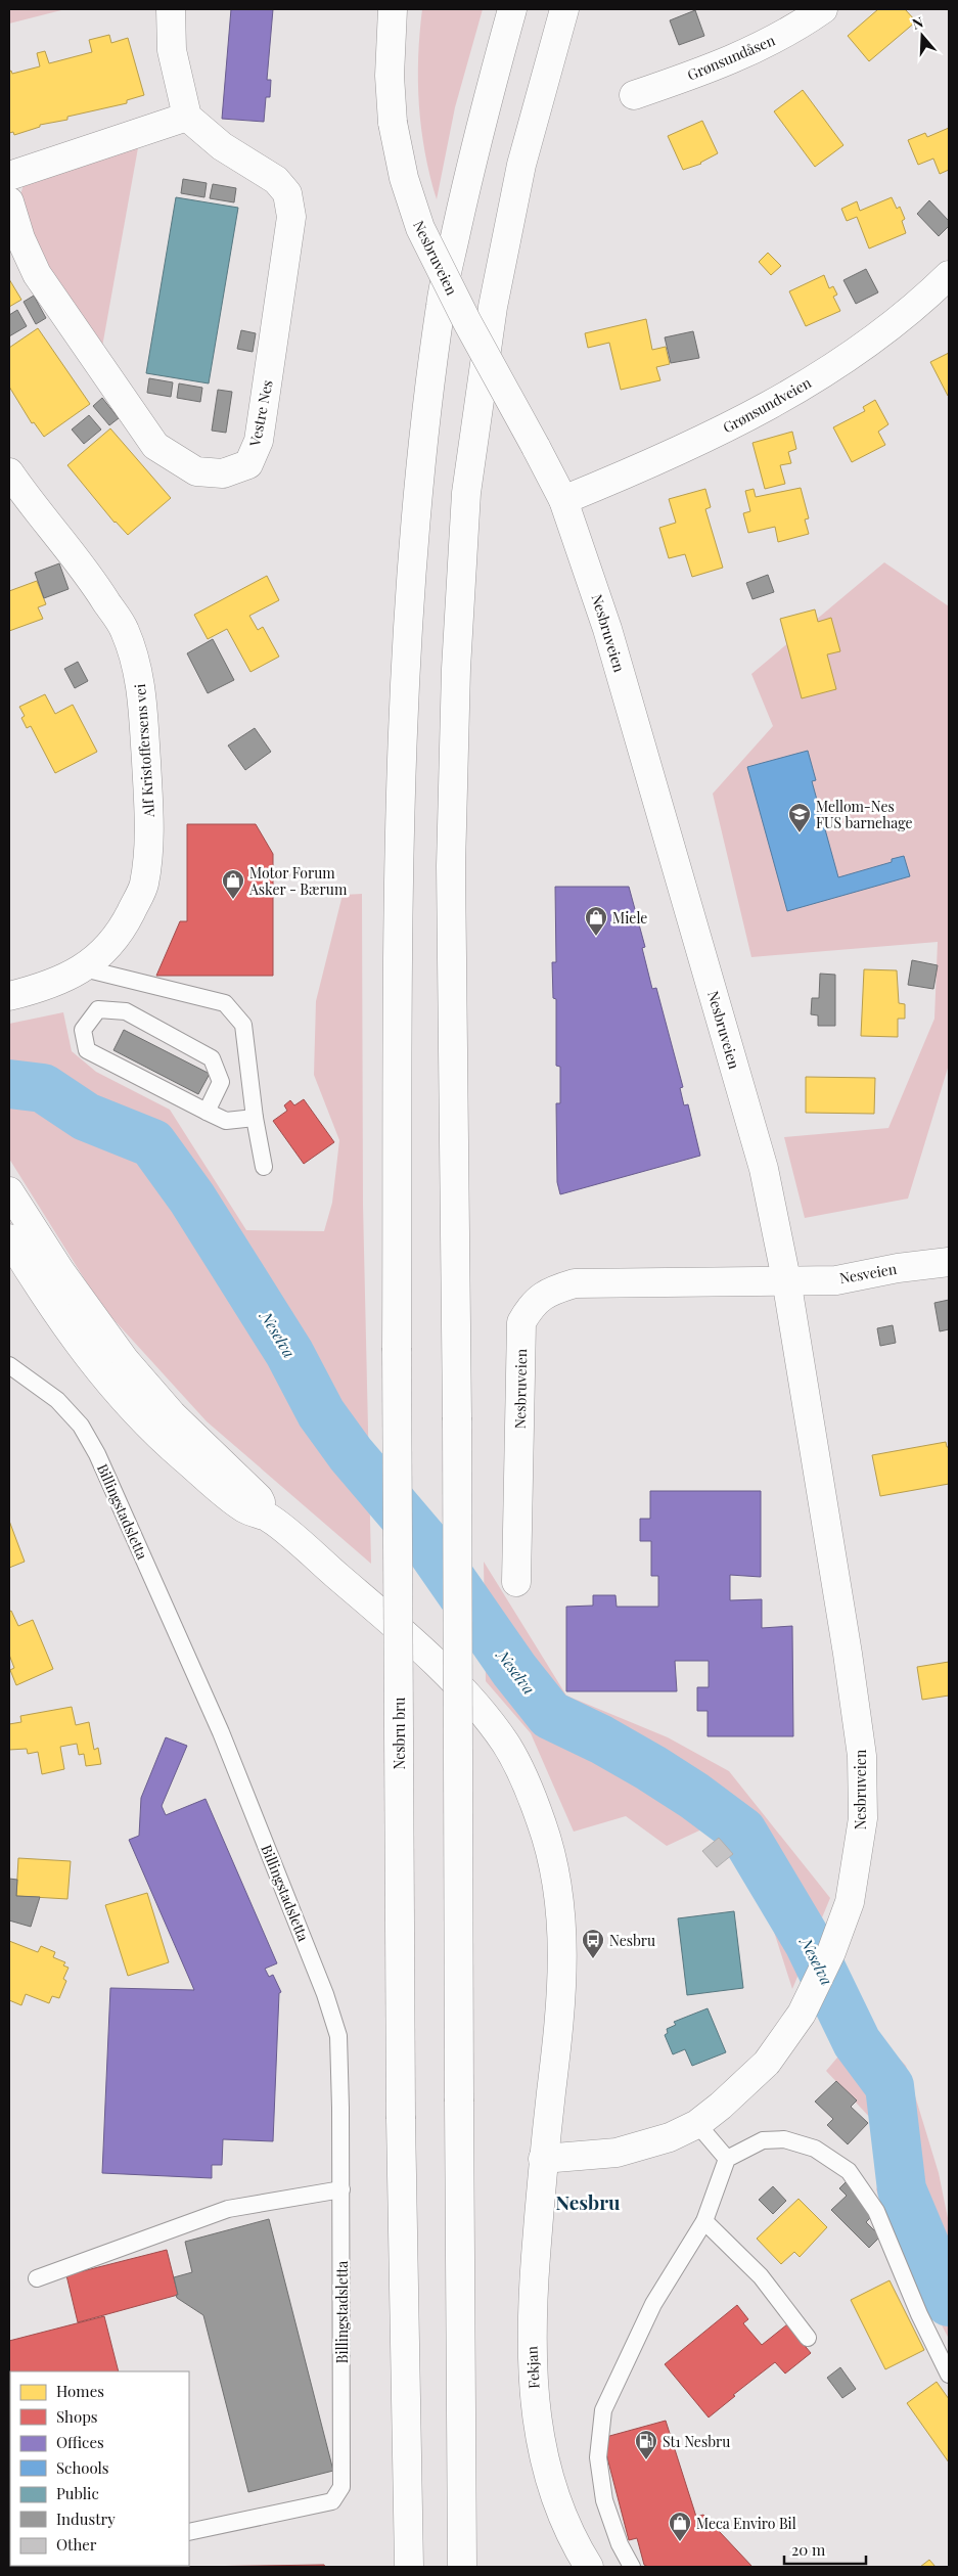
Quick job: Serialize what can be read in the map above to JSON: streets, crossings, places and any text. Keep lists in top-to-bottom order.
{
  "streets": {
    "main road": [
      "Grønsundåsen",
      "Nesbruveien",
      "Grønsundveien",
      "Vestre Nes",
      "Alf Kristoffersens vei",
      "Nesveien",
      "Nesbru bru",
      "Fekjan"
    ],
    "lane": ["Billingstadsletta"]
  },
  "crossings": [
    ["Nesbruveien", "Grønsundveien"],
    ["Nesbruveien", "Nesveien"],
    ["Nesbruveien", "Fekjan"]
  ],
  "districts": ["Nesbru"],
  "water": ["Neselva"],
  "places": {
    "school or university": ["Mellom-Nes FUS barnehage"],
    "shop": ["Motor Forum Asker - Bærum", "Miele", "Meca Enviro Bil"],
    "bus stop": ["Nesbru"],
    "fuel station": ["St1 Nesbru"]
  },
  "legend": [
    "Homes",
    "Shops",
    "Offices",
    "Schools",
    "Public",
    "Industry",
    "Other"
  ],
  "scale_bar": "20 m",
  "north": "top"
}
